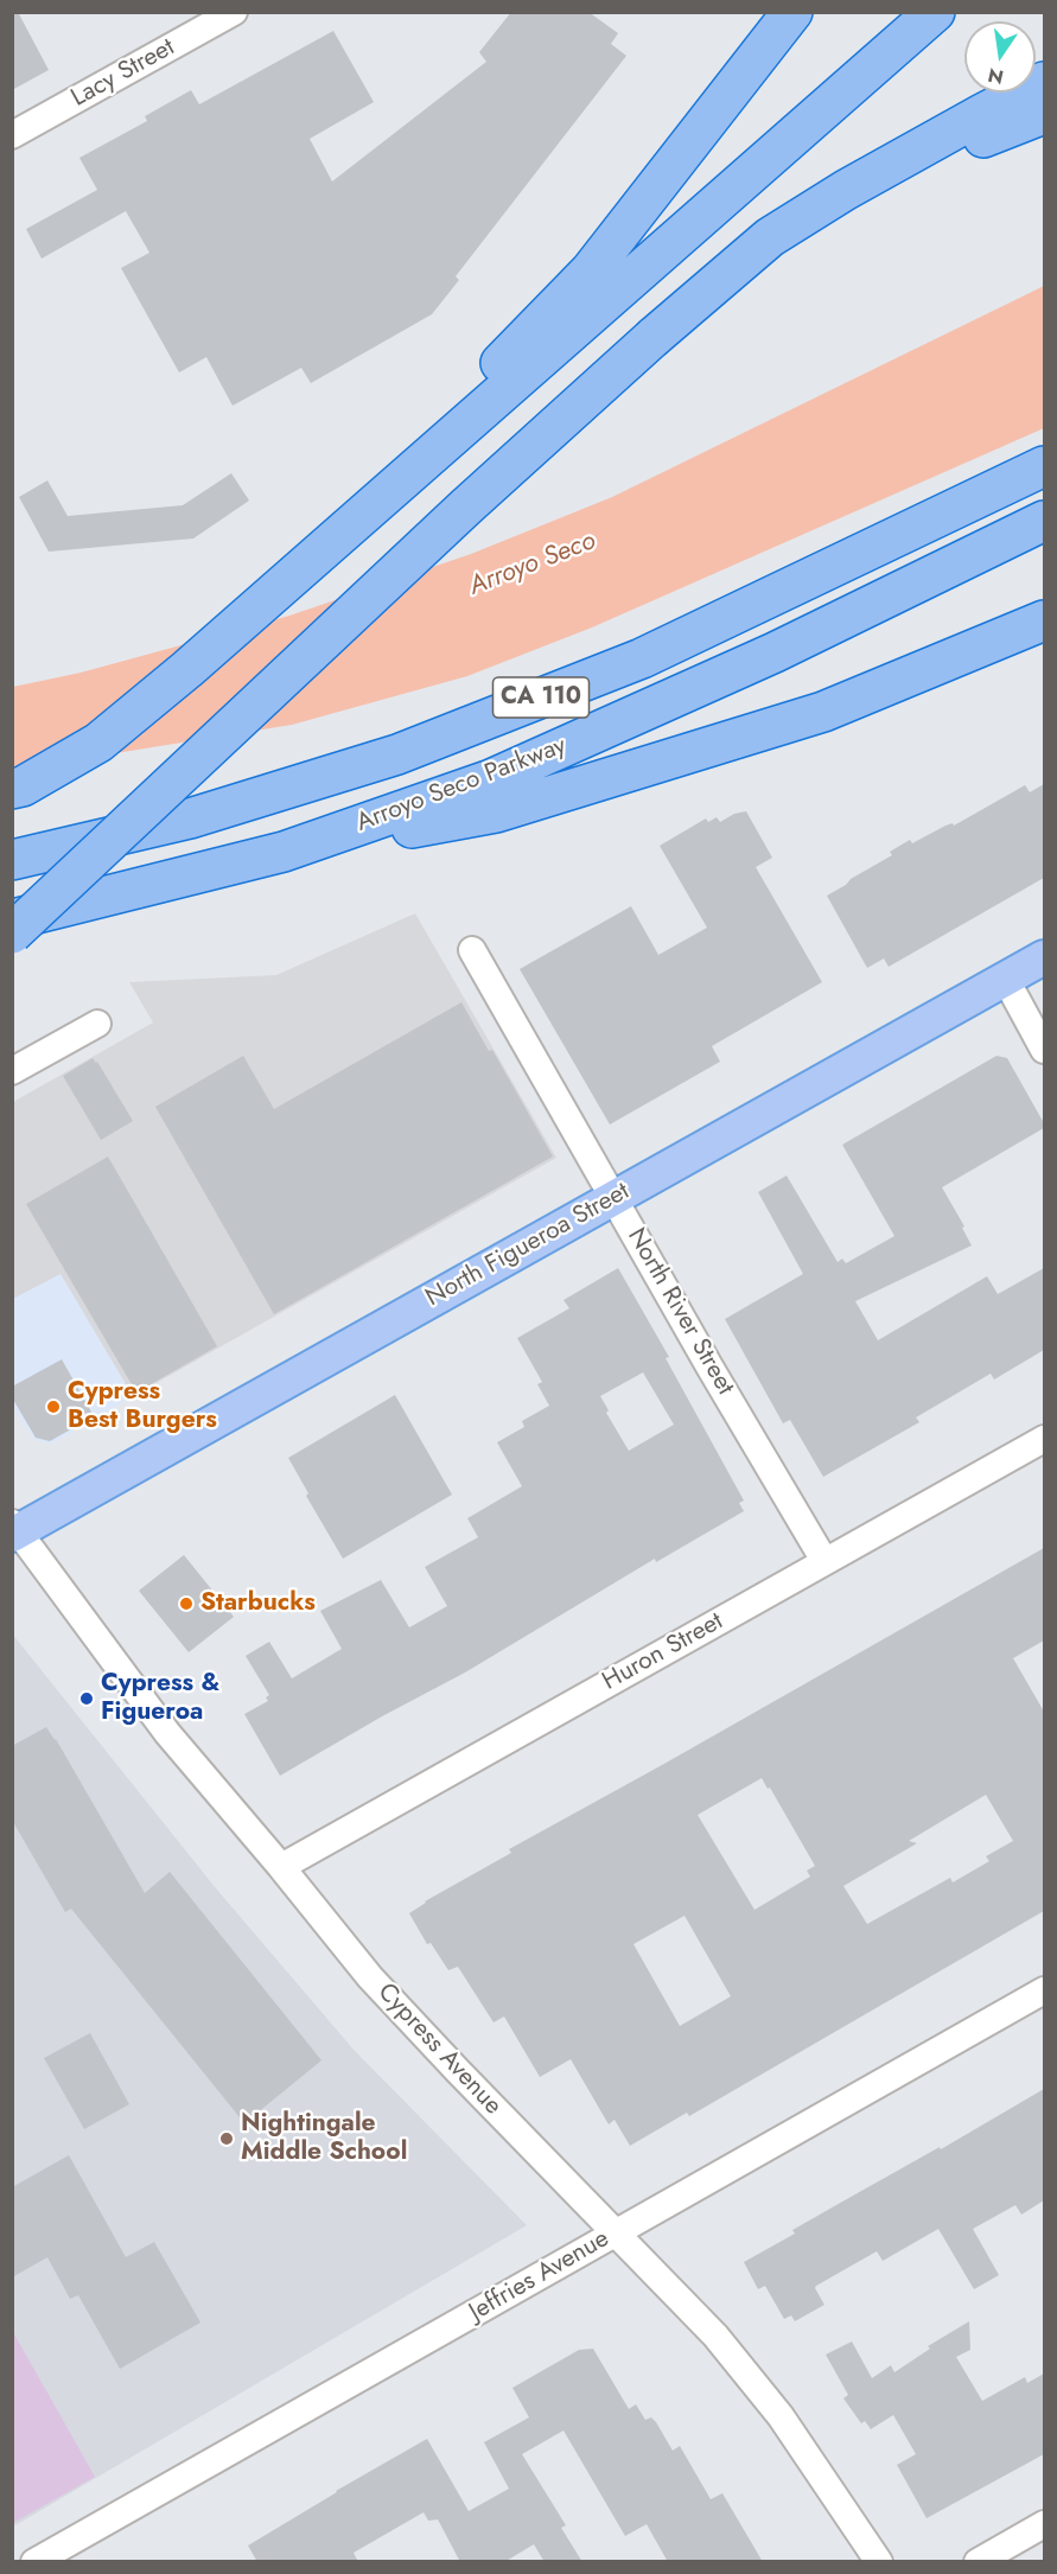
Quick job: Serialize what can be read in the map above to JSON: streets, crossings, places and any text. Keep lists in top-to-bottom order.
{
  "streets": {
    "highway": ["CA 110", "Arroyo Seco Parkway"],
    "main road": ["North Figueroa Street"],
    "street": [
      "Lacy Street",
      "North River Street",
      "Huron Street",
      "Cypress Avenue",
      "Jeffries Avenue"
    ]
  },
  "crossings": [
    ["North Figueroa Street", "North River Street"],
    ["North Figueroa Street", "Cypress Avenue"],
    ["North River Street", "Huron Street"],
    ["Huron Street", "Cypress Avenue"],
    ["Cypress Avenue", "Jeffries Avenue"]
  ],
  "water": ["Arroyo Seco"],
  "places": [
    "Cypress Best Burgers",
    "Starbucks",
    "Cypress & Figueroa",
    "Nightingale Middle School"
  ],
  "north": "bottom"
}
